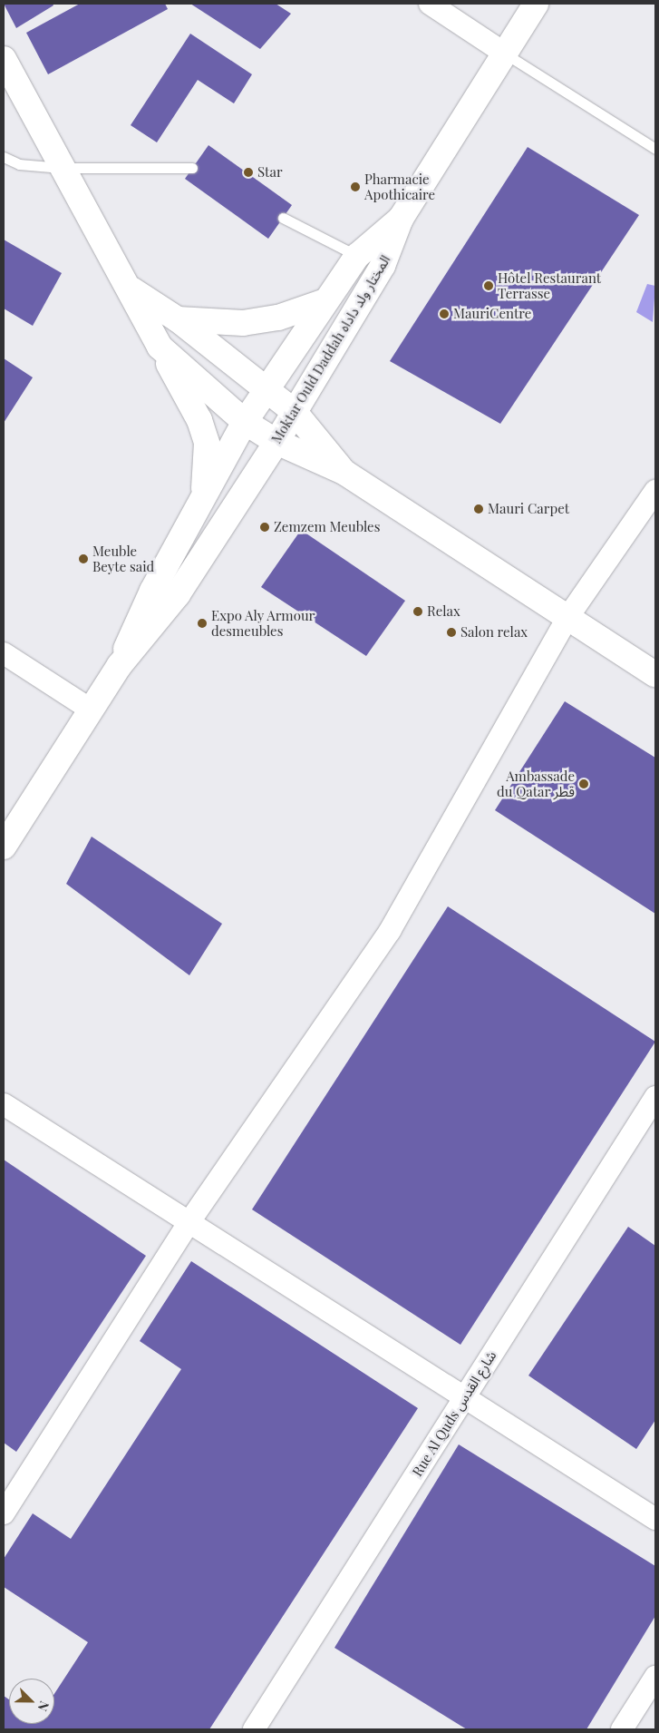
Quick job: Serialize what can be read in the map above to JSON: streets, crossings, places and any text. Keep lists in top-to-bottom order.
{
  "streets": {
    "main road": ["Moktar Ould Daddah المختار ولد داداه"],
    "street": ["Rue Al Quds شارع القدس"]
  },
  "places": [
    "Star",
    "Pharmacie Apothicaire",
    "Hôtel Restaurant Terrasse",
    "MauriCentre",
    "Mauri Carpet",
    "Zemzem Meubles",
    "Meuble Beyte said",
    "Relax",
    "Expo Aly Armour desmeubles",
    "Salon relax",
    "Ambassade du Qatar قطر"
  ],
  "north": "bottom right"
}
